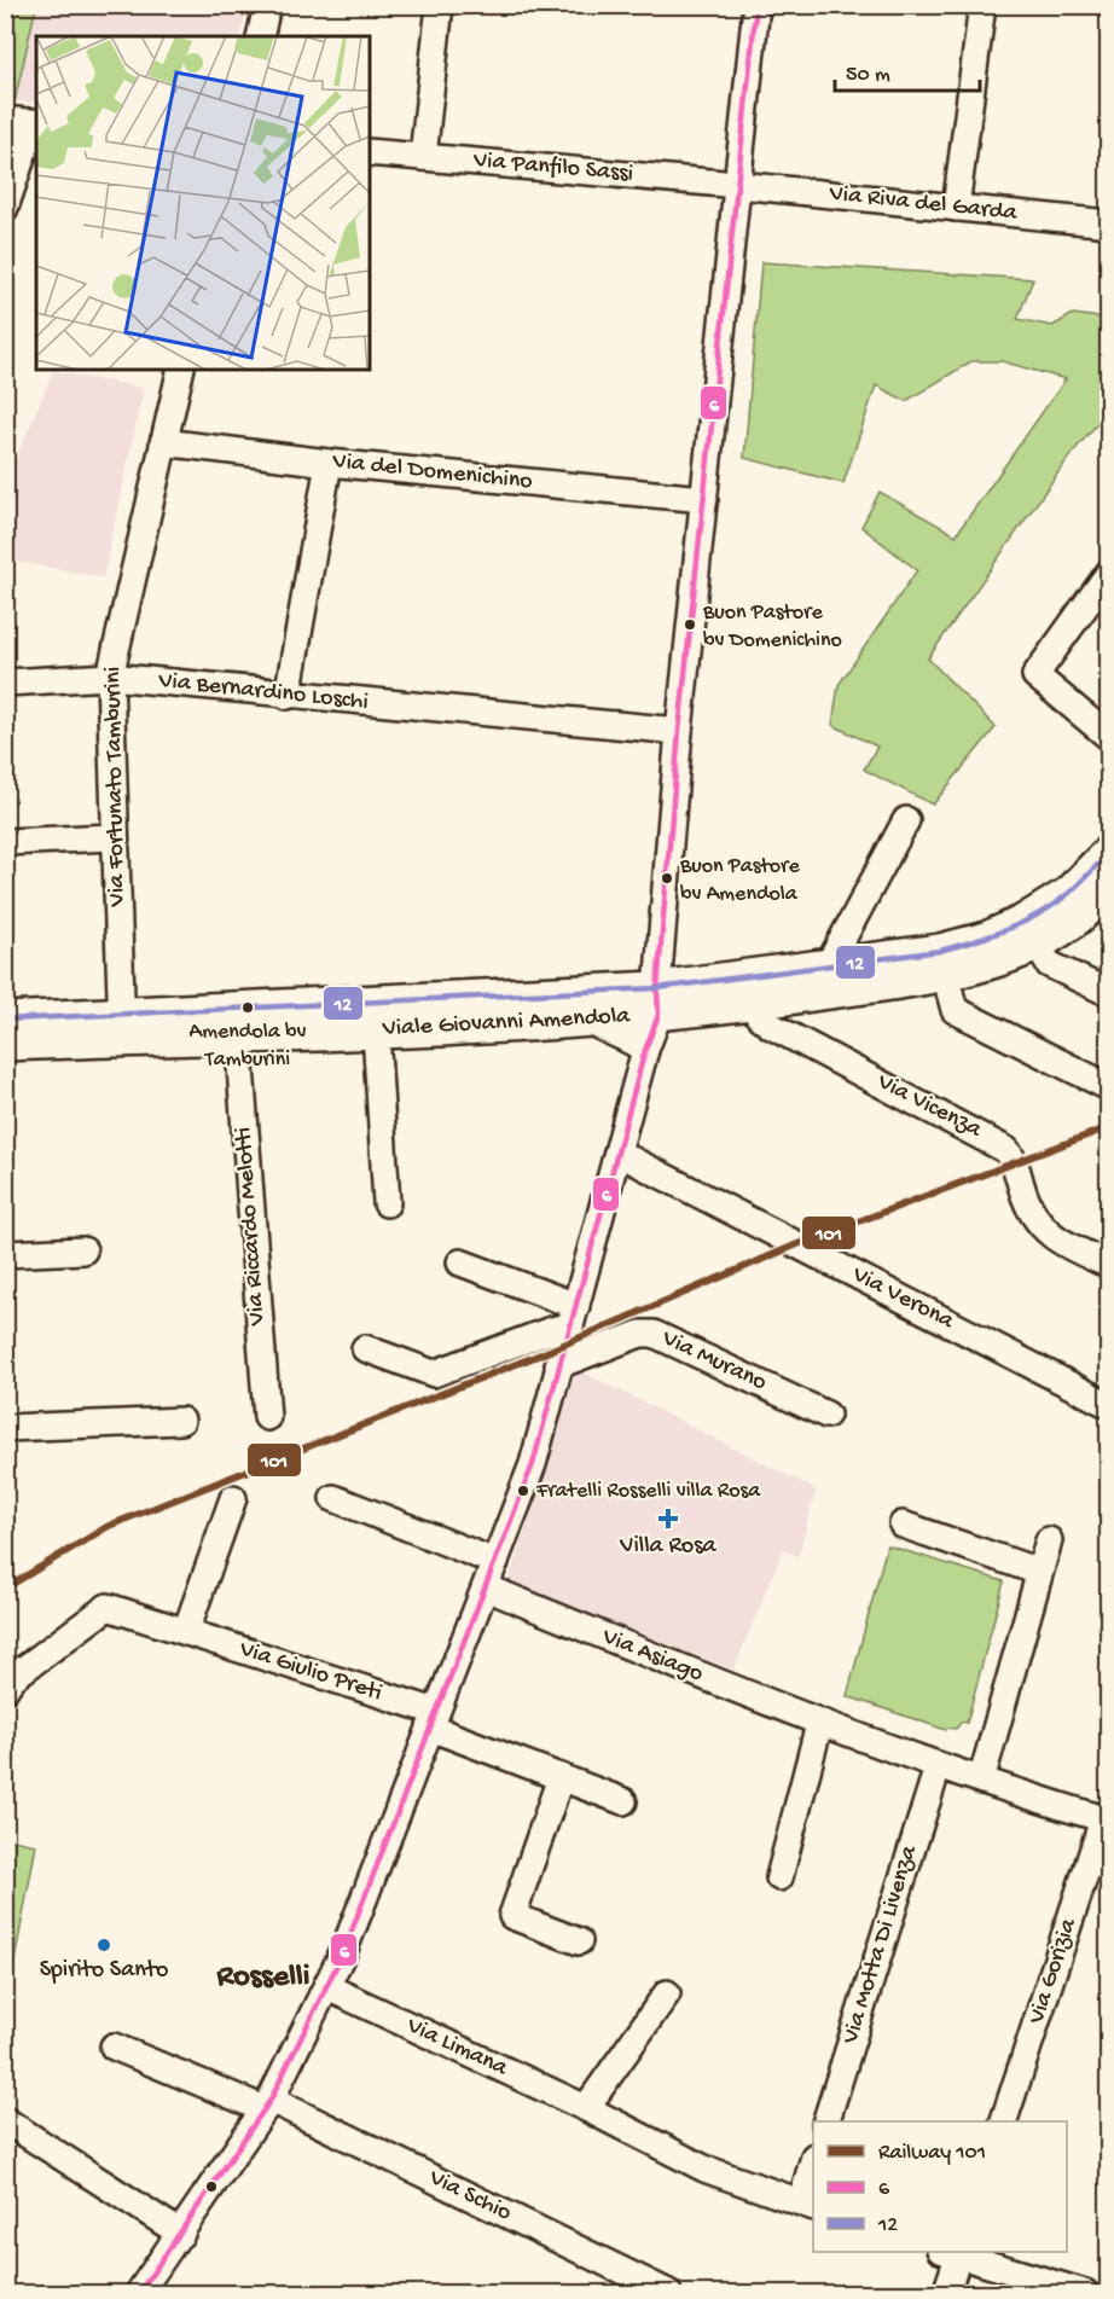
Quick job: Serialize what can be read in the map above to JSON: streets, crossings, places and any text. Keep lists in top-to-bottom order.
{
  "streets": {
    "main road": ["Viale Giovanni Amendola"],
    "street": [
      "Via Panfilo Sassi",
      "Via Riva del Garda",
      "Via del Domenichino",
      "Via Bernardino Loschi",
      "Via Fortunato Tamburini",
      "Via Vicenza",
      "Via Riccardo Melotti",
      "Via Verona",
      "Via Murano",
      "Via Asiago",
      "Via Giulio Preti",
      "Via Motta Di Livenza",
      "Via Gorizia",
      "Via Limana",
      "Via Schio"
    ]
  },
  "crossings": [
    ["Via Panfilo Sassi", "Via Riva del Garda"],
    ["Via del Domenichino", "Via Fortunato Tamburini"],
    ["Via Bernardino Loschi", "Via Fortunato Tamburini"],
    ["Via Fortunato Tamburini", "Viale Giovanni Amendola"],
    ["Viale Giovanni Amendola", "Via Riccardo Melotti"],
    ["Via Asiago", "Via Motta Di Livenza"],
    ["Via Asiago", "Via Gorizia"]
  ],
  "districts": ["Rosselli"],
  "places": {
    "other": [
      "Buon Pastore bv Domenichino",
      "Buon Pastore bv Amendola",
      "Amendola bv Tamburini",
      "Fratelli Rosselli villa Rosa",
      "Spirito Santo"
    ],
    "health": ["Villa Rosa"]
  },
  "lines": ["transit line 6", "transit line 12", "rail line 101"],
  "legend": ["Railway 101", "6", "12"],
  "scale_bar": "50 m"
}
